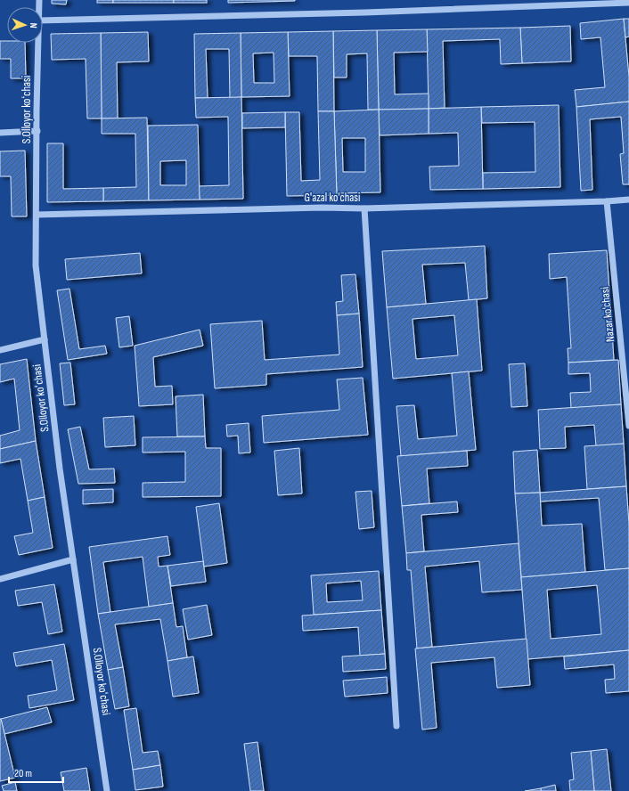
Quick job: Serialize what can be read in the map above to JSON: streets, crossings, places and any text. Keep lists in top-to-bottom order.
{
  "streets": {
    "street": ["S.Olloyor koʻchasi", "G'azal ko'chasi", "Nazar ko'chasi"]
  },
  "crossings": [
    ["S.Olloyor koʻchasi", "G'azal ko'chasi"],
    ["G'azal ko'chasi", "Nazar ko'chasi"]
  ],
  "scale_bar": "20 m",
  "north": "right"
}
